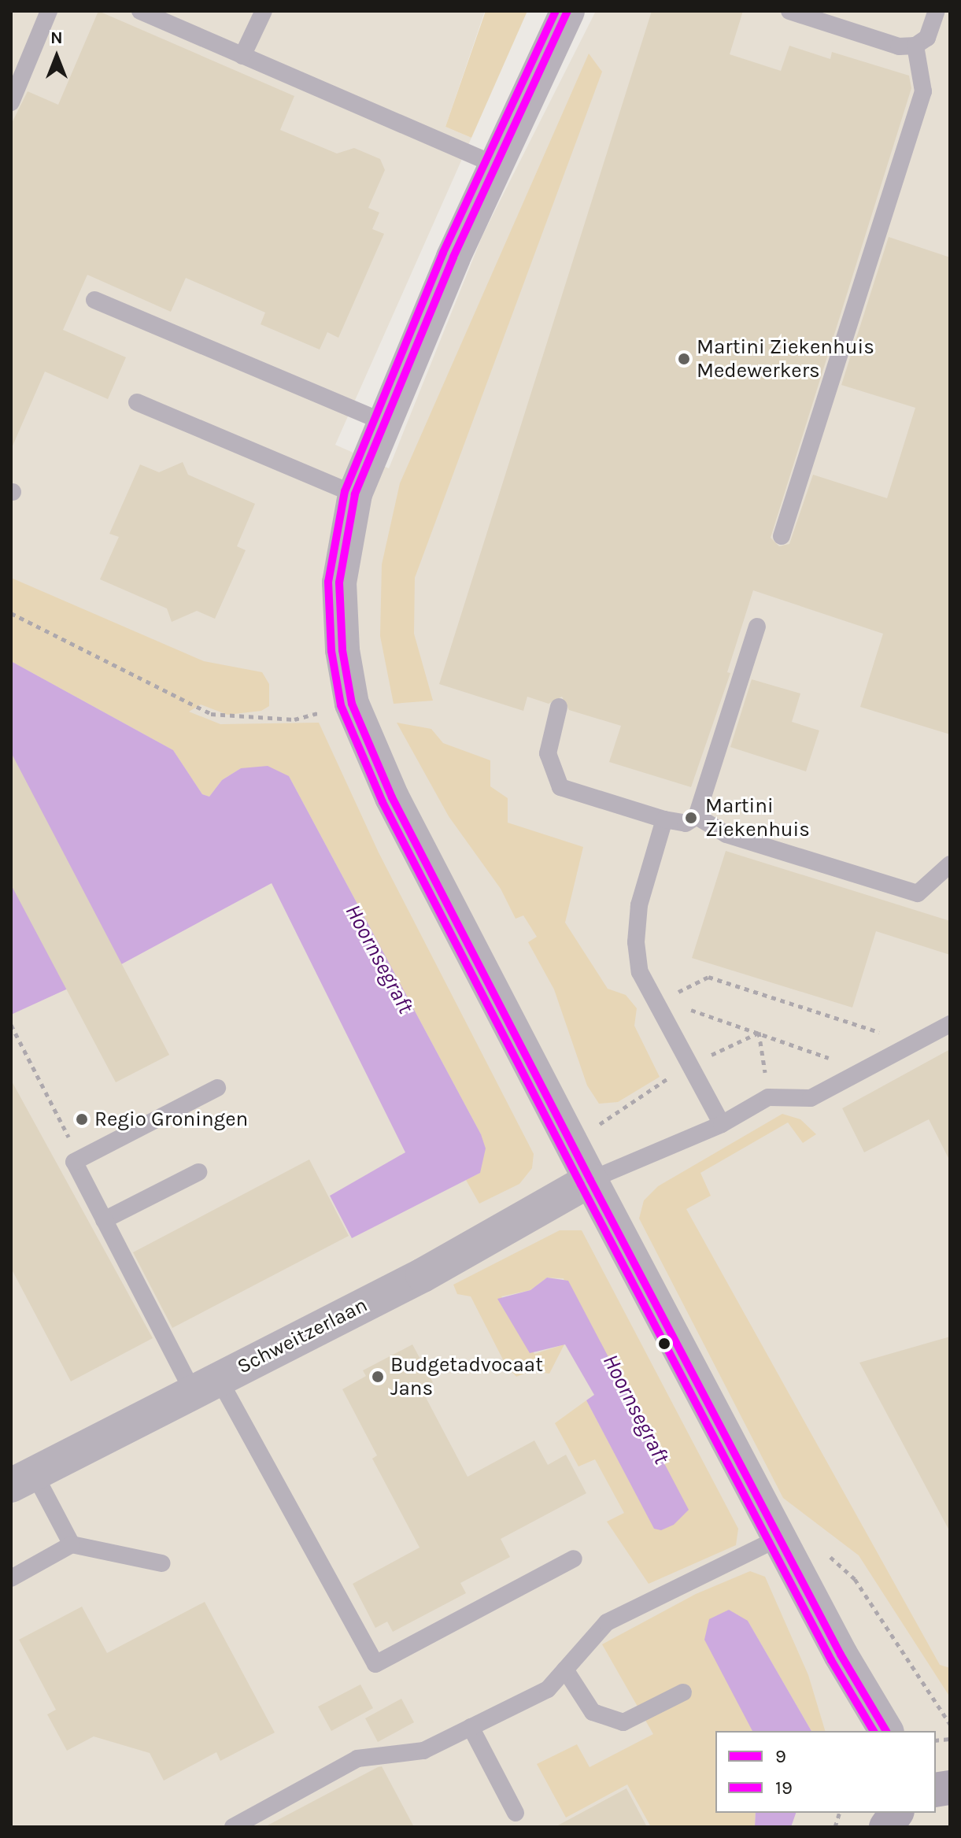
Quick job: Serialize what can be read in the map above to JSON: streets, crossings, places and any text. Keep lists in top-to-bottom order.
{
  "streets": {
    "street": ["Schweitzerlaan"]
  },
  "water": ["Hoornsegraft"],
  "places": [
    "Martini Ziekenhuis Medewerkers",
    "Martini Ziekenhuis",
    "Regio Groningen",
    "Budgetadvocaat Jans"
  ],
  "lines": ["transit line 9", "transit line 19"],
  "legend": ["9", "19"],
  "north": "top"
}
